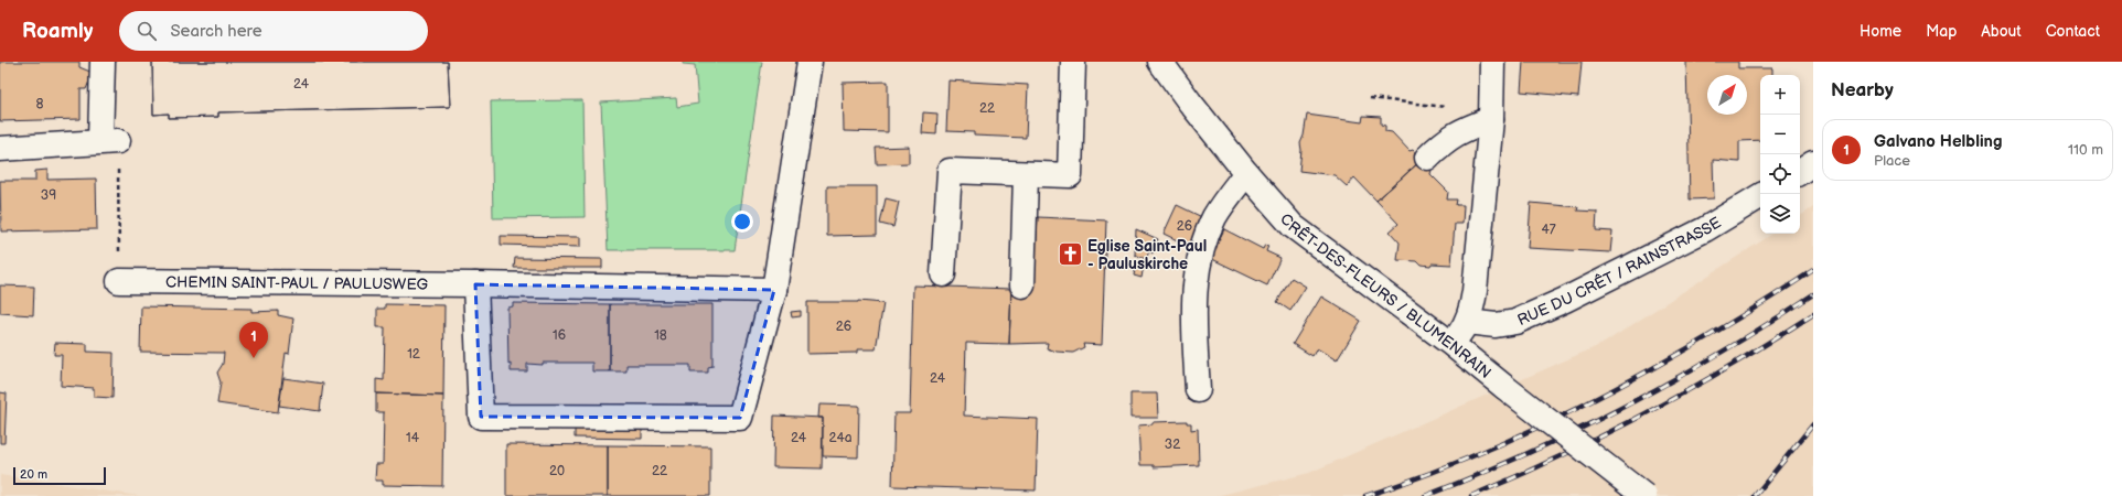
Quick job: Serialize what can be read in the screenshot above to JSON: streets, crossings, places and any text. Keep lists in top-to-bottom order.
{
  "streets": {
    "street": ["RUE DU CRÊT / RAINSTRASSE", "CHEMIN SAINT-PAUL / PAULUSWEG", "CRÊT-DES-FLEURS / BLUMENRAIN"]
  },
  "places": {
    "church": ["Eglise Saint-Paul - Pauluskirche"]
  },
  "house_numbers": [
    "24",
    "8",
    "22",
    "39",
    "26",
    "47",
    "26",
    "16",
    "18",
    "12",
    "24",
    "14",
    "24",
    "24a",
    "32",
    "20",
    "22"
  ],
  "scale_bar": "20 m",
  "north": "top right",
  "page": {
    "header": "Roamly",
    "search": "Search here",
    "nav": [
      "Home",
      "Map",
      "About",
      "Contact"
    ],
    "heading": "Nearby",
    "map_buttons": ["+", "−"],
    "list": [
      {
        "mark": "1",
        "name": "Galvano Helbling",
        "note": "Place",
        "value": "110 m"
      }
    ],
    "pins": "1",
    "scale": "20 m"
  }
}
